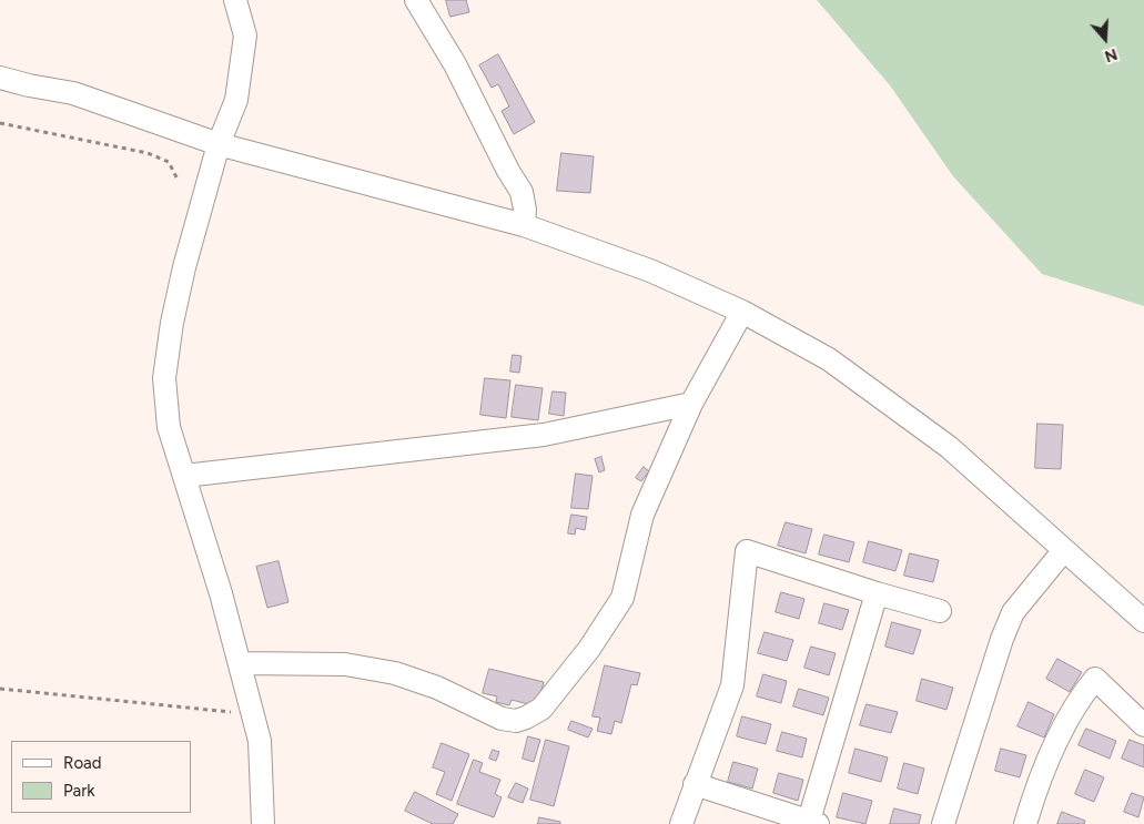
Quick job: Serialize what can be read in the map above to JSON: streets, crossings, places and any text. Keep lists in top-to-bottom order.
{
  "legend": ["Road", "Park"],
  "north": "bottom"
}
